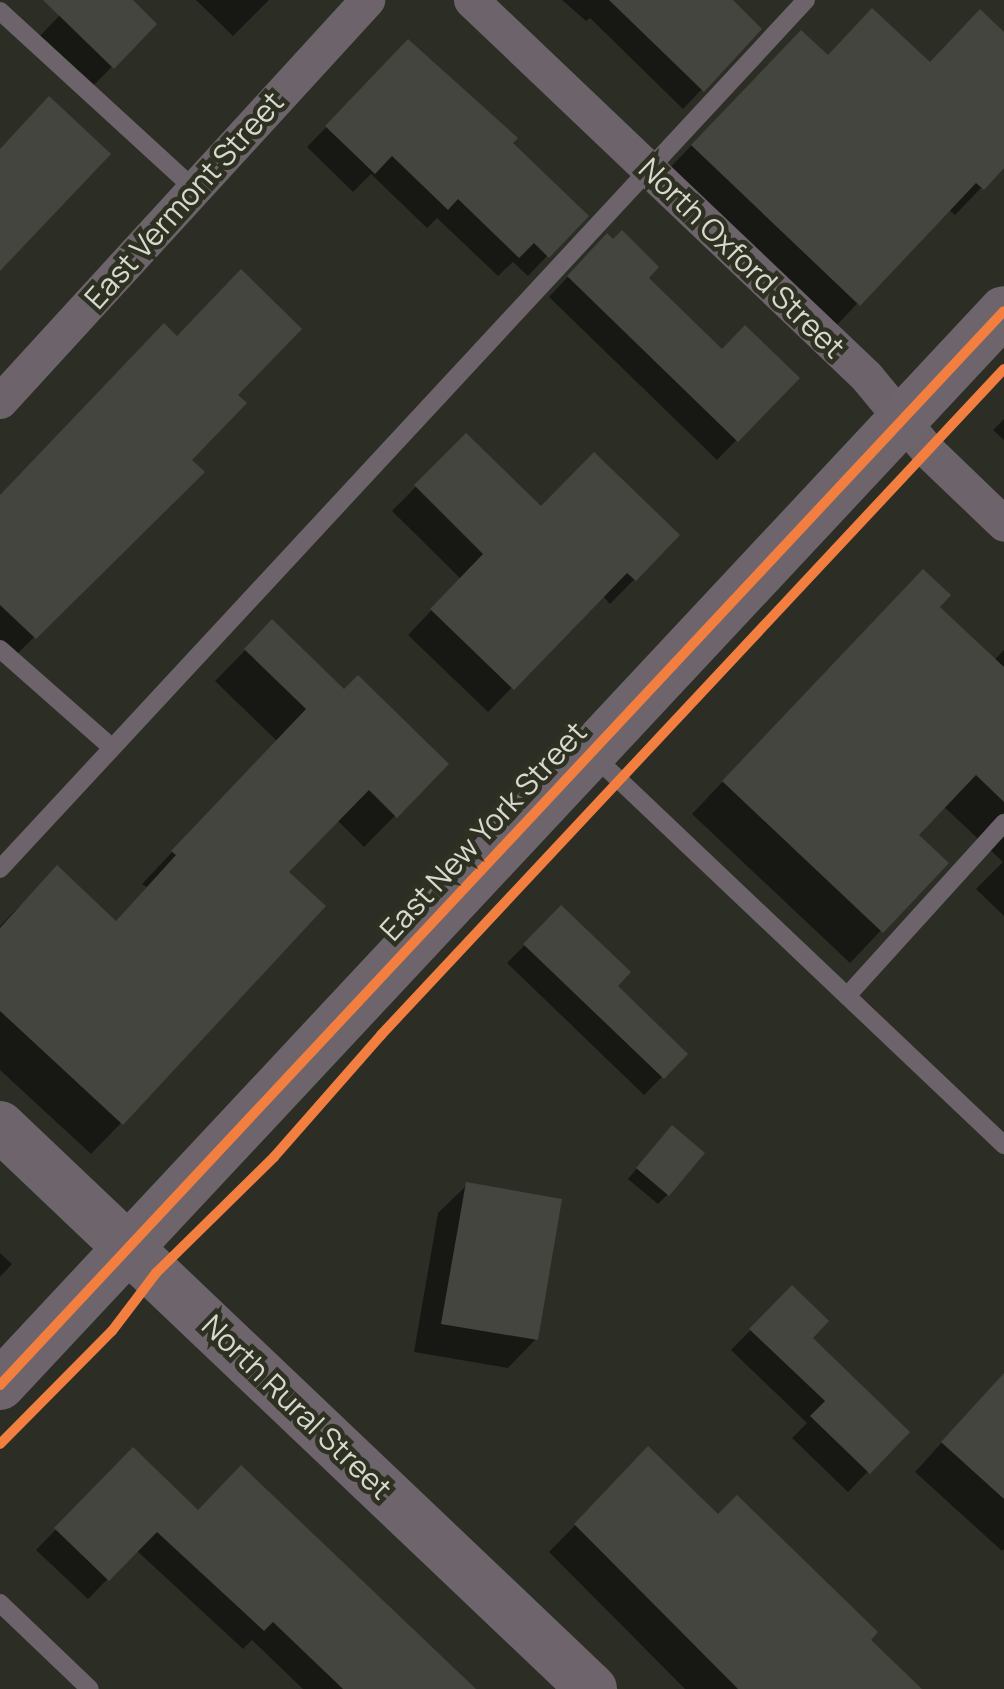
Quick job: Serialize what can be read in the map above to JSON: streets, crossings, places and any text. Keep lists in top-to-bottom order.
{
  "streets": {
    "main road": ["East New York Street", "North Rural Street"],
    "street": ["East Vermont Street", "North Oxford Street"]
  },
  "crossings": [
    ["North Oxford Street", "East New York Street"],
    ["East New York Street", "North Rural Street"]
  ]
}
